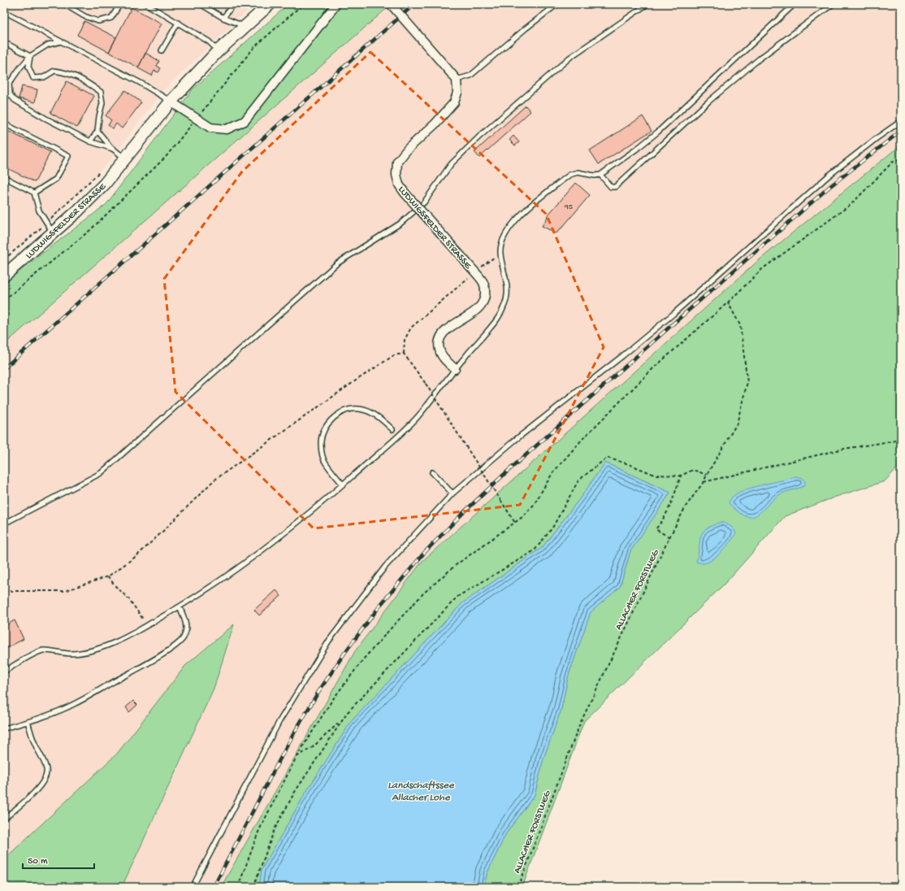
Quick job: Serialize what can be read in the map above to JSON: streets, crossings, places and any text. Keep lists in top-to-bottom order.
{
  "streets": {
    "street": ["LUDWIGSFELDER STRASSE"],
    "path": ["ALLACHER FORSTWEG"]
  },
  "water": ["Landschaftssee Allacher Lohe"],
  "house_numbers": ["95"],
  "scale_bar": "50 m"
}
